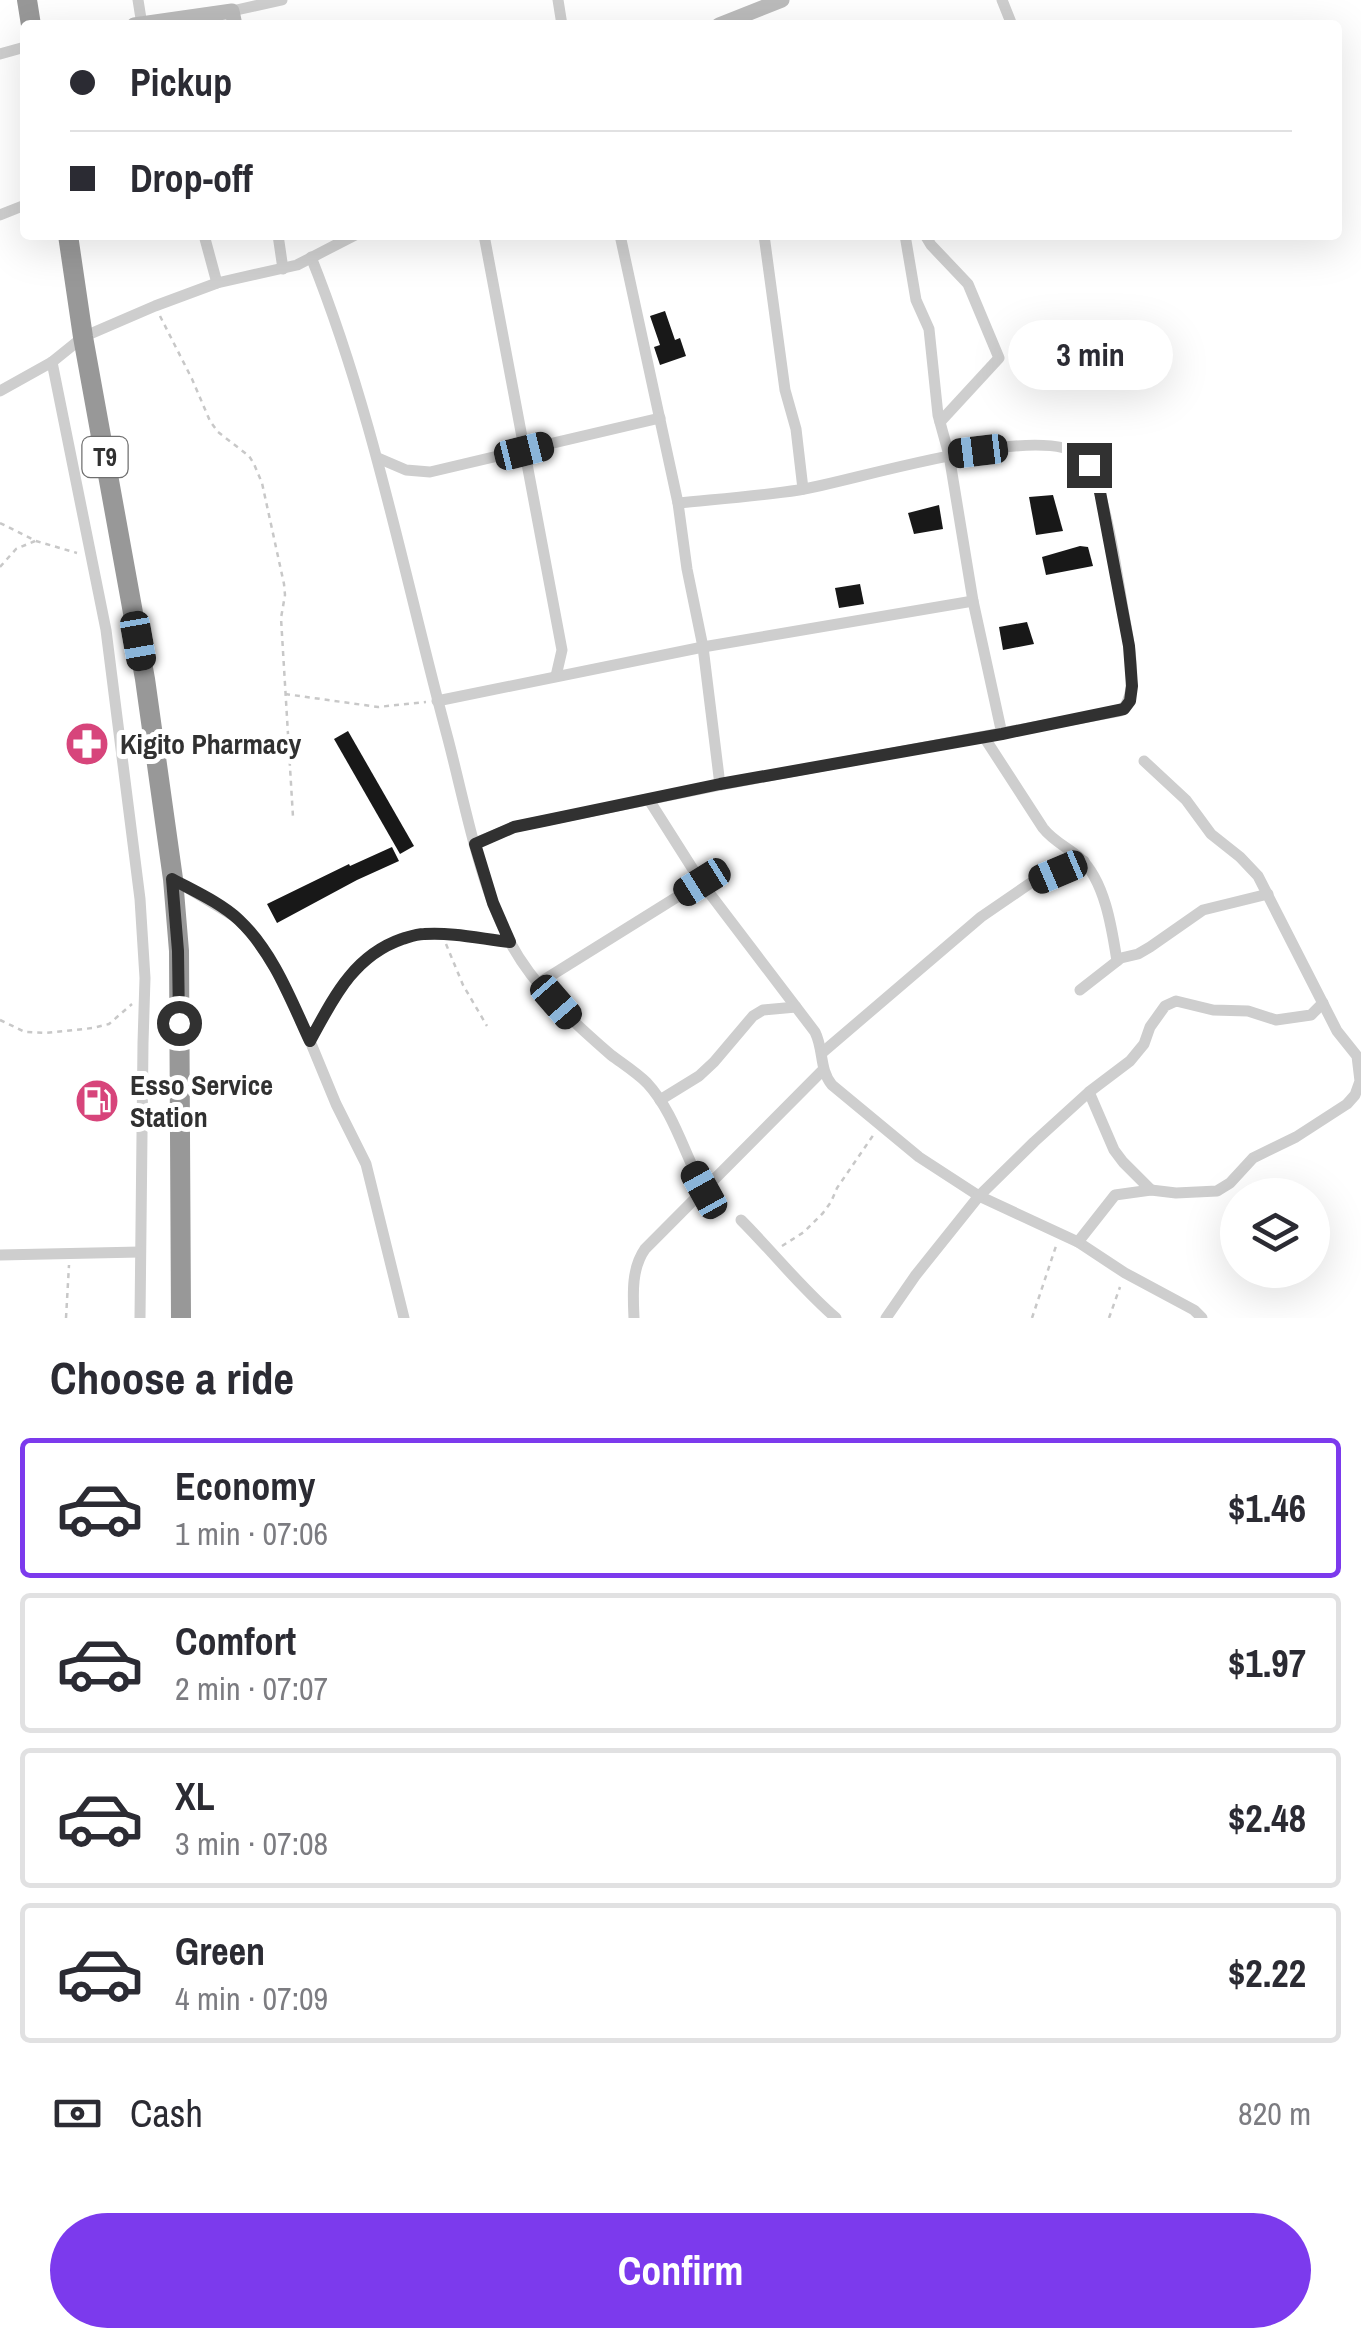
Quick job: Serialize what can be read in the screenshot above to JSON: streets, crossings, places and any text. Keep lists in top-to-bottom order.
{
  "streets": {
    "highway": ["T9"]
  },
  "places": {
    "pharmacy": ["Kigito Pharmacy"],
    "fuel station": ["Esso Service Station"]
  },
  "page": {
    "banner": ["Pickup", "Drop-off"],
    "bubble": "3 min",
    "heading": "Choose a ride",
    "list": [
      {
        "name": "Economy",
        "note": "1 min · 07:06",
        "value": "$1.46"
      },
      {
        "name": "Comfort",
        "note": "2 min · 07:07",
        "value": "$1.97"
      },
      {
        "name": "XL",
        "note": "3 min · 07:08",
        "value": "$2.48"
      },
      {
        "name": "Green",
        "note": "4 min · 07:09",
        "value": "$2.22"
      }
    ],
    "pay": ["Cash", "820 m"],
    "buttons": "Confirm"
  }
}
